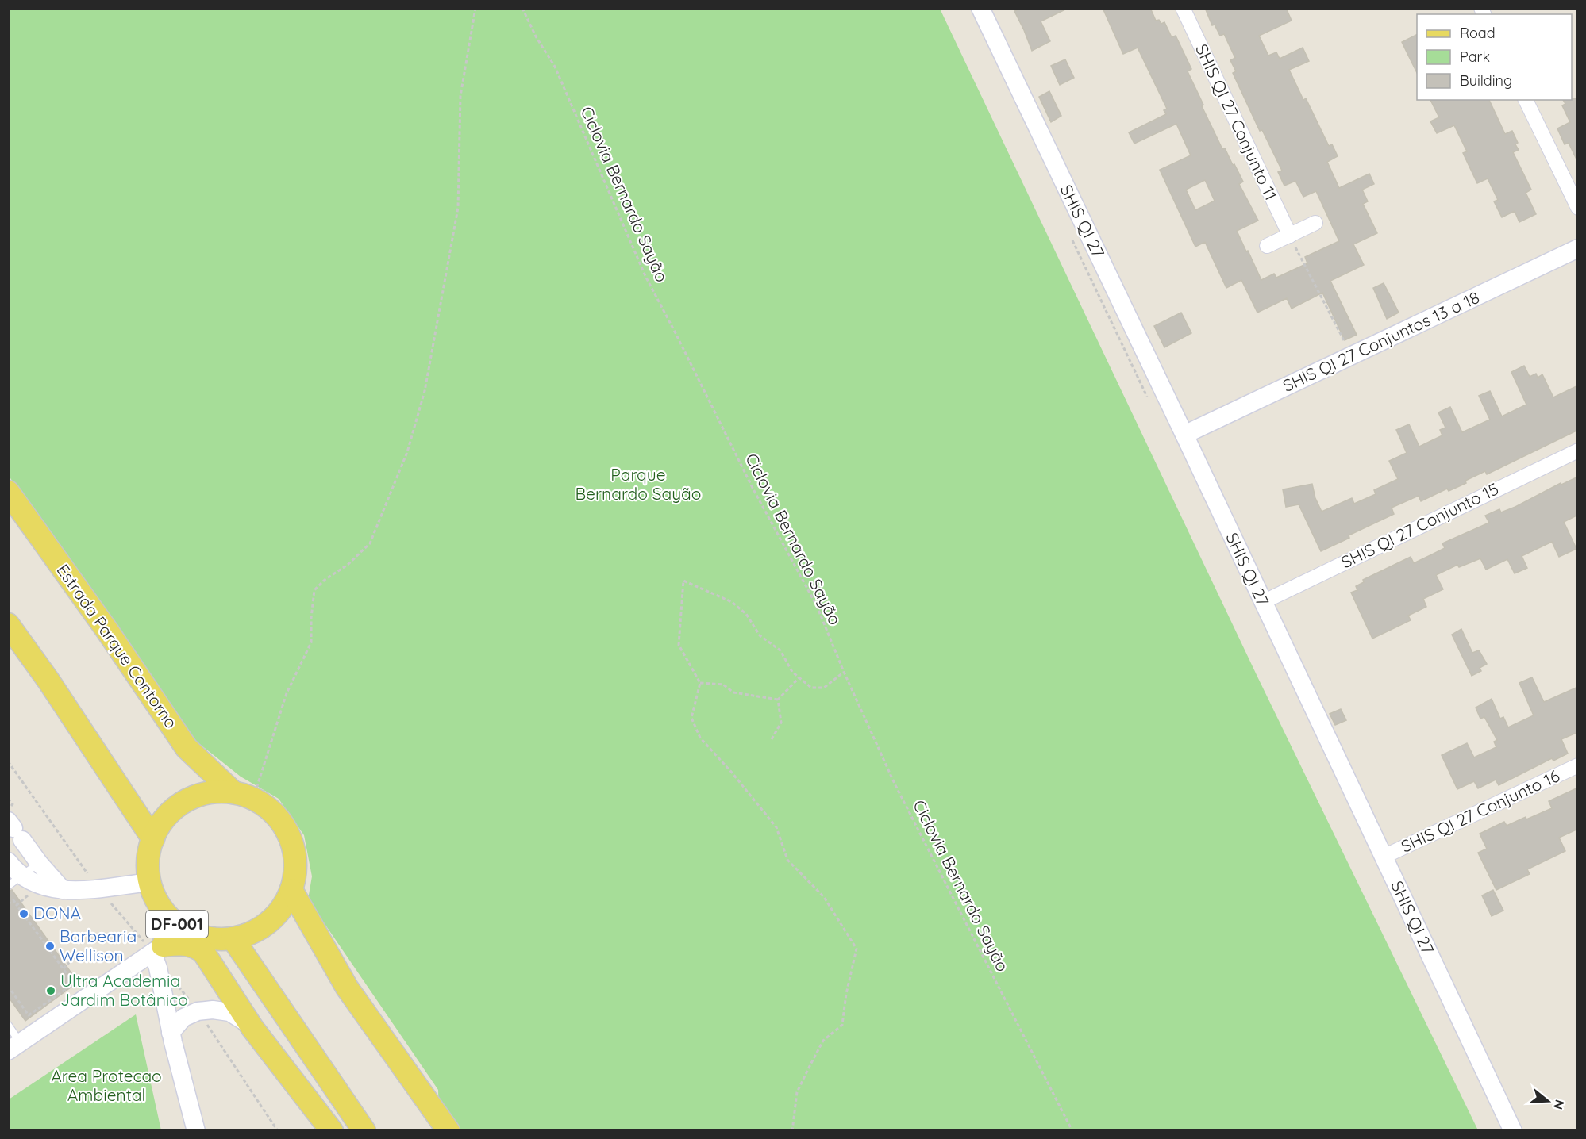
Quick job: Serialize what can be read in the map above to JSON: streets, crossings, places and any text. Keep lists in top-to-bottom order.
{
  "streets": {
    "main road": ["Estrada Parque Contorno", "DF-001"],
    "street": [
      "SHIS QI 27 Conjunto 11",
      "SHIS QI 27",
      "SHIS QI 27 Conjuntos 13 a 18",
      "SHIS QI 27 Conjunto 15",
      "SHIS QI 27 Conjunto 16"
    ],
    "path": ["Ciclovia Bernardo Sayão"]
  },
  "crossings": [
    ["SHIS QI 27", "SHIS QI 27 Conjuntos 13 a 18"],
    ["SHIS QI 27", "SHIS QI 27 Conjunto 15"],
    ["SHIS QI 27", "SHIS QI 27 Conjunto 16"],
    ["Estrada Parque Contorno", "DF-001"]
  ],
  "parks": ["Parque Bernardo Sayão", "Area Protecao Ambiental"],
  "places": ["DONA", "Barbearia Wellison", "Ultra Academia Jardim Botânico"],
  "legend": ["Road", "Park", "Building"],
  "north": "right"
}
